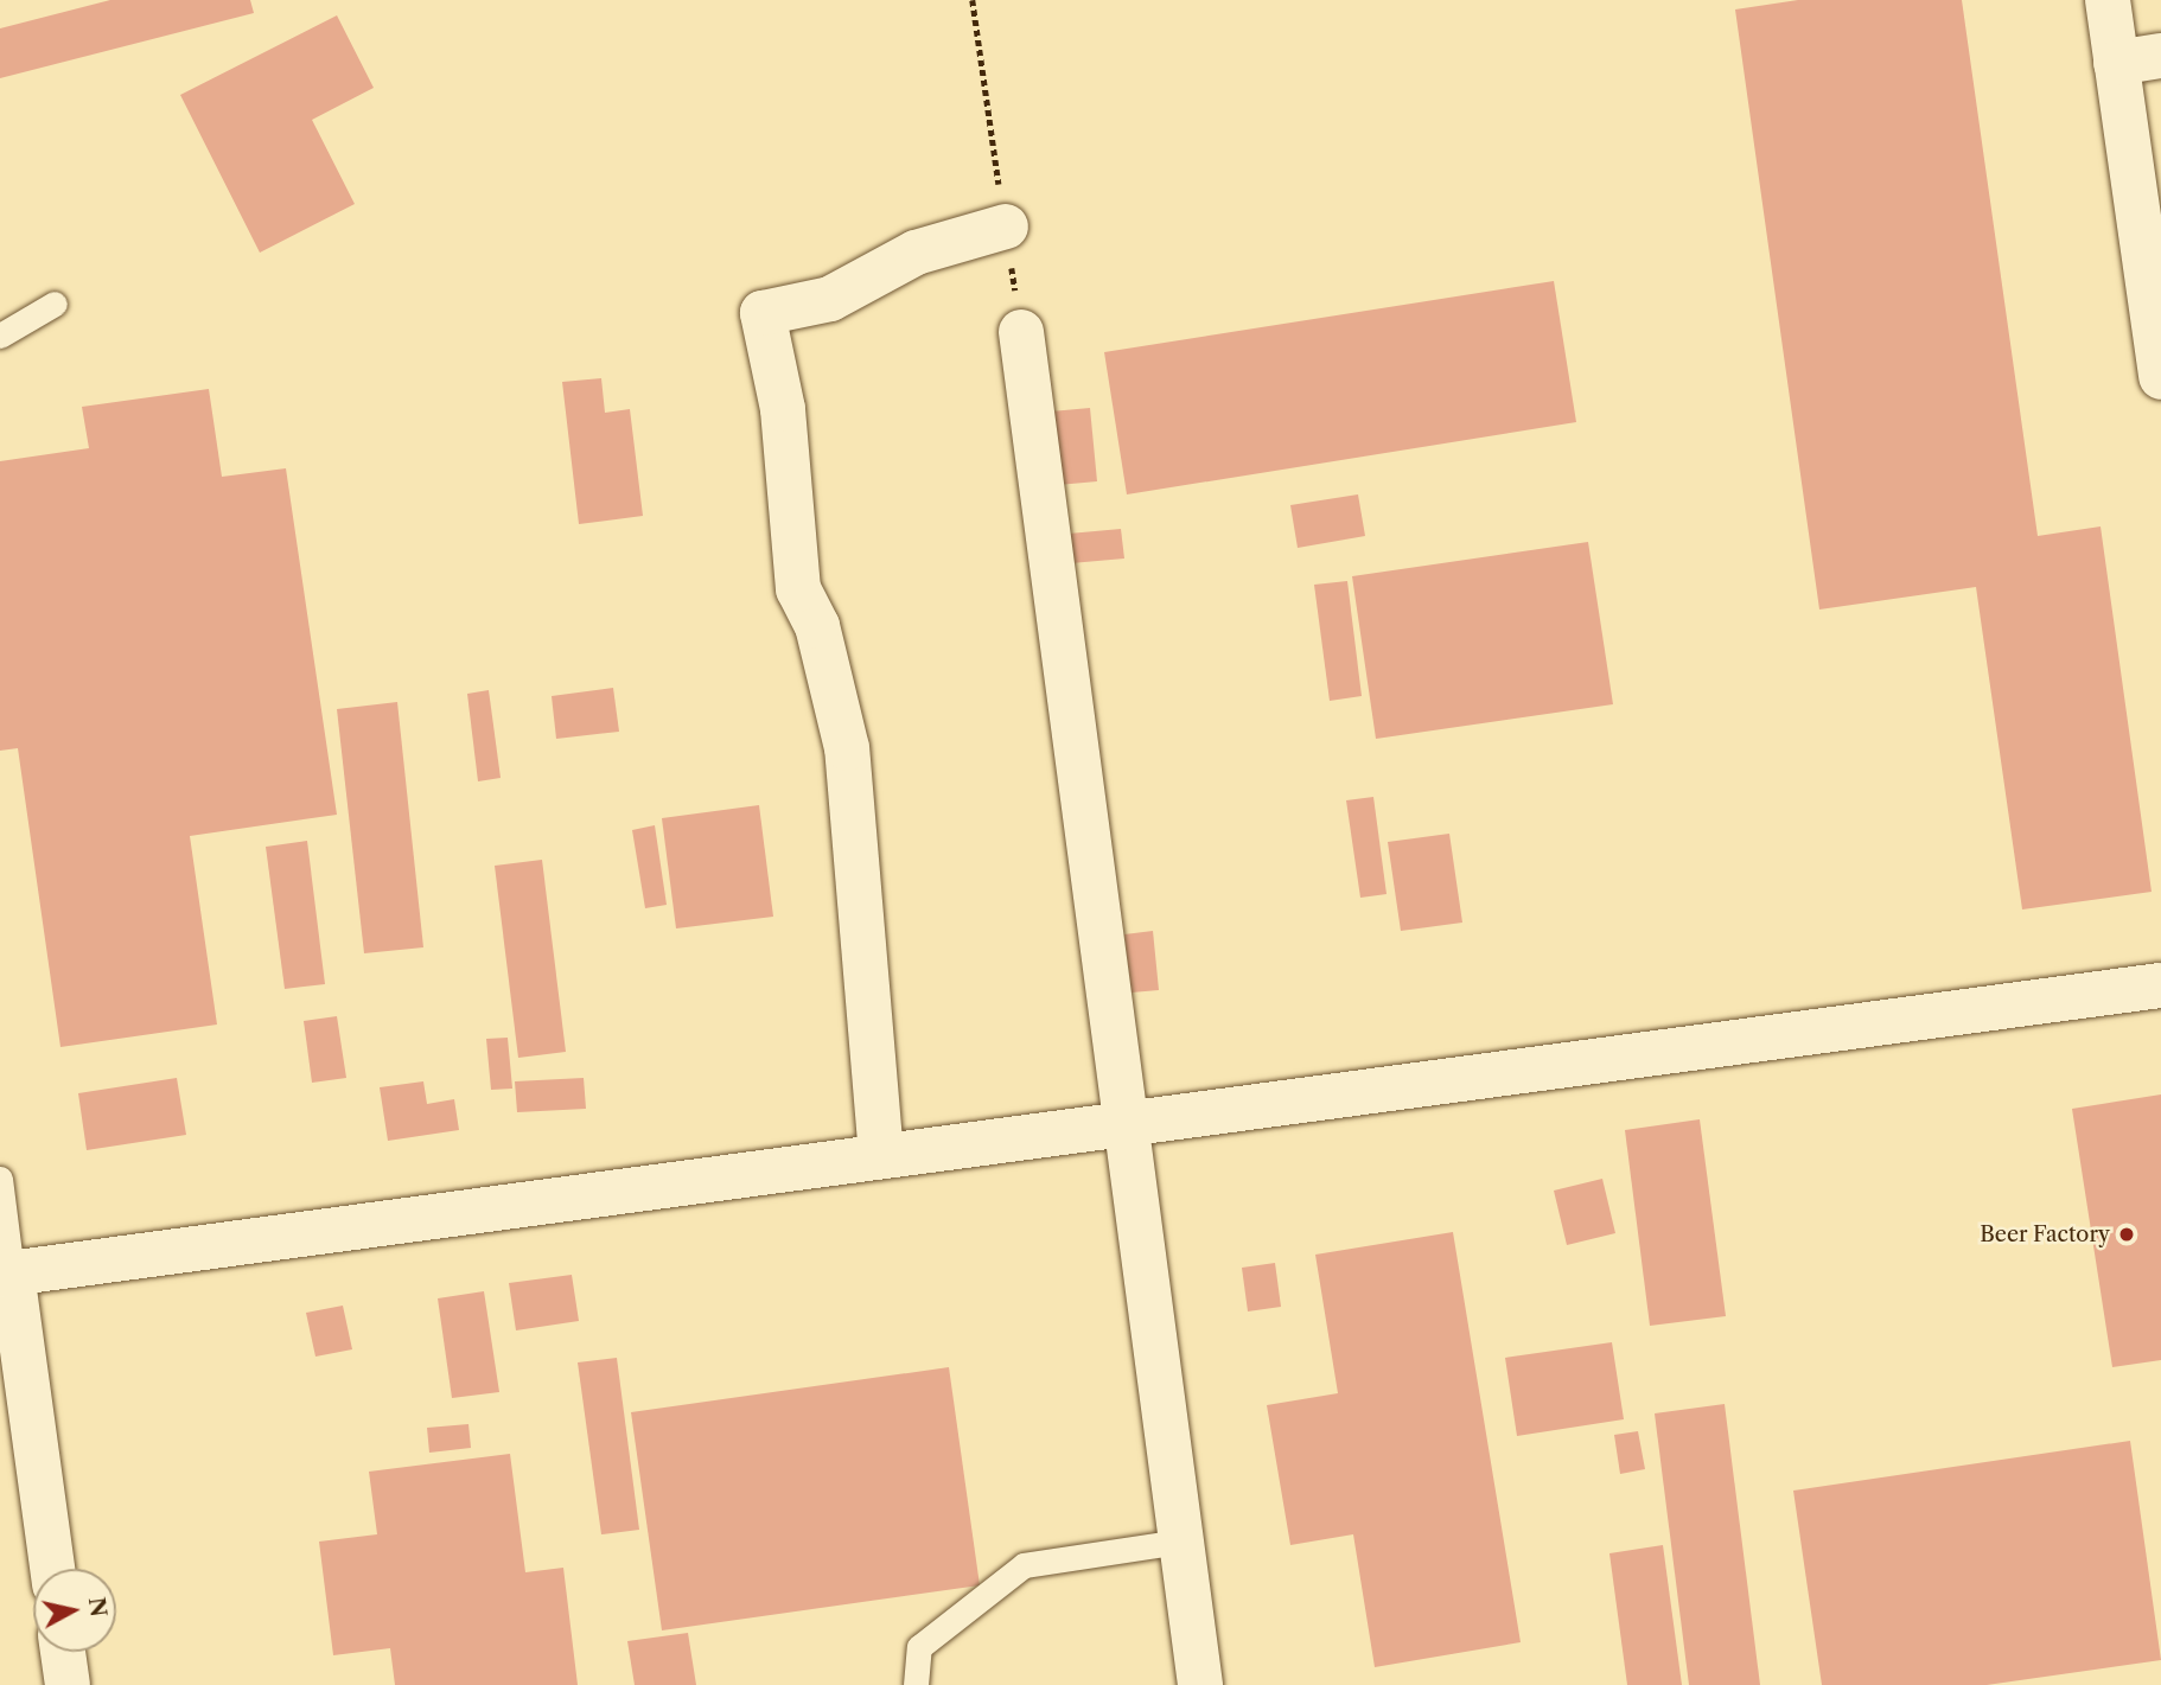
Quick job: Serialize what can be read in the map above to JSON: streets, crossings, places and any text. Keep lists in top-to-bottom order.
{
  "places": ["Beer Factory"],
  "north": "right"
}
